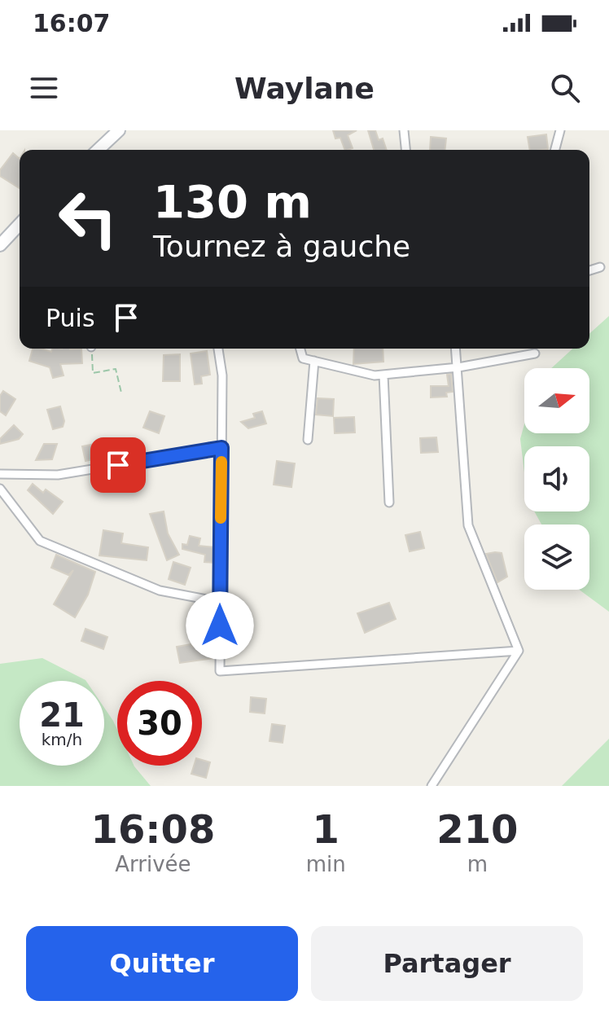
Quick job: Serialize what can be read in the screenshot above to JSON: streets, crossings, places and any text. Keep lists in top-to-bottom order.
{
  "north": "right",
  "page": {
    "status": "16:07",
    "header": "Waylane",
    "turn": ["130 m", "Tournez à gauche"],
    "then": "Puis",
    "speed": "21 km/h",
    "limit": "30",
    "eta": [
      "16:08",
      "Arrivée",
      "1",
      "min",
      "210",
      "m"
    ],
    "buttons": ["Quitter", "Partager"]
  }
}
